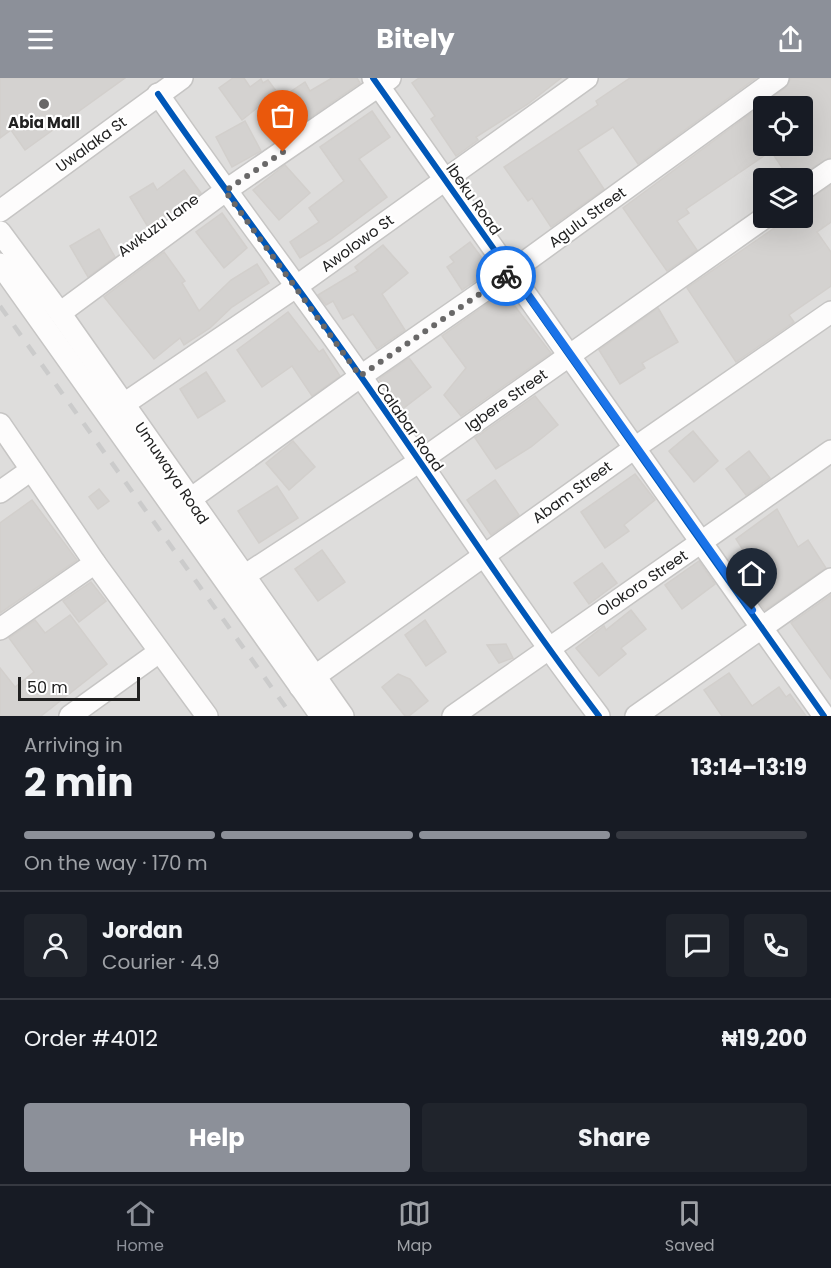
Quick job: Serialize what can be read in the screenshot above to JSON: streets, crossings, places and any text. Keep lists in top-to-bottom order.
{
  "streets": {
    "street": [
      "Uwalaka St",
      "Ibeku Road",
      "Agulu Street",
      "Awkuzu Lane",
      "Awolowo St",
      "Igbere Street",
      "Calabar Road",
      "Umuwaya Road",
      "Abam Street",
      "Olokoro Street"
    ]
  },
  "crossings": [
    ["Uwalaka St", "Calabar Road"],
    ["Ibeku Road", "Agulu Street"],
    ["Ibeku Road", "Awkuzu Lane"],
    ["Ibeku Road", "Awolowo St"],
    ["Ibeku Road", "Igbere Street"],
    ["Ibeku Road", "Abam Street"],
    ["Ibeku Road", "Olokoro Street"],
    ["Agulu Street", "Calabar Road"],
    ["Agulu Street", "Umuwaya Road"],
    ["Awkuzu Lane", "Calabar Road"],
    ["Awkuzu Lane", "Umuwaya Road"],
    ["Awolowo St", "Calabar Road"],
    ["Awolowo St", "Umuwaya Road"],
    ["Igbere Street", "Calabar Road"],
    ["Igbere Street", "Umuwaya Road"],
    ["Calabar Road", "Abam Street"],
    ["Calabar Road", "Olokoro Street"],
    ["Umuwaya Road", "Abam Street"]
  ],
  "places": ["Abia Mall"],
  "scale_bar": "50 m",
  "page": {
    "header": "Bitely",
    "scale": "50 m",
    "heading": ["2 min", "Arriving in", "13:14–13:19"],
    "panel": [
      "Jordan",
      "Courier · 4.9",
      "Order #4012",
      "₦19,200"
    ],
    "bar": "On the way · 170 m",
    "buttons": ["Help", "Share"],
    "tabs": ["Home", "Map", "Saved"]
  }
}
